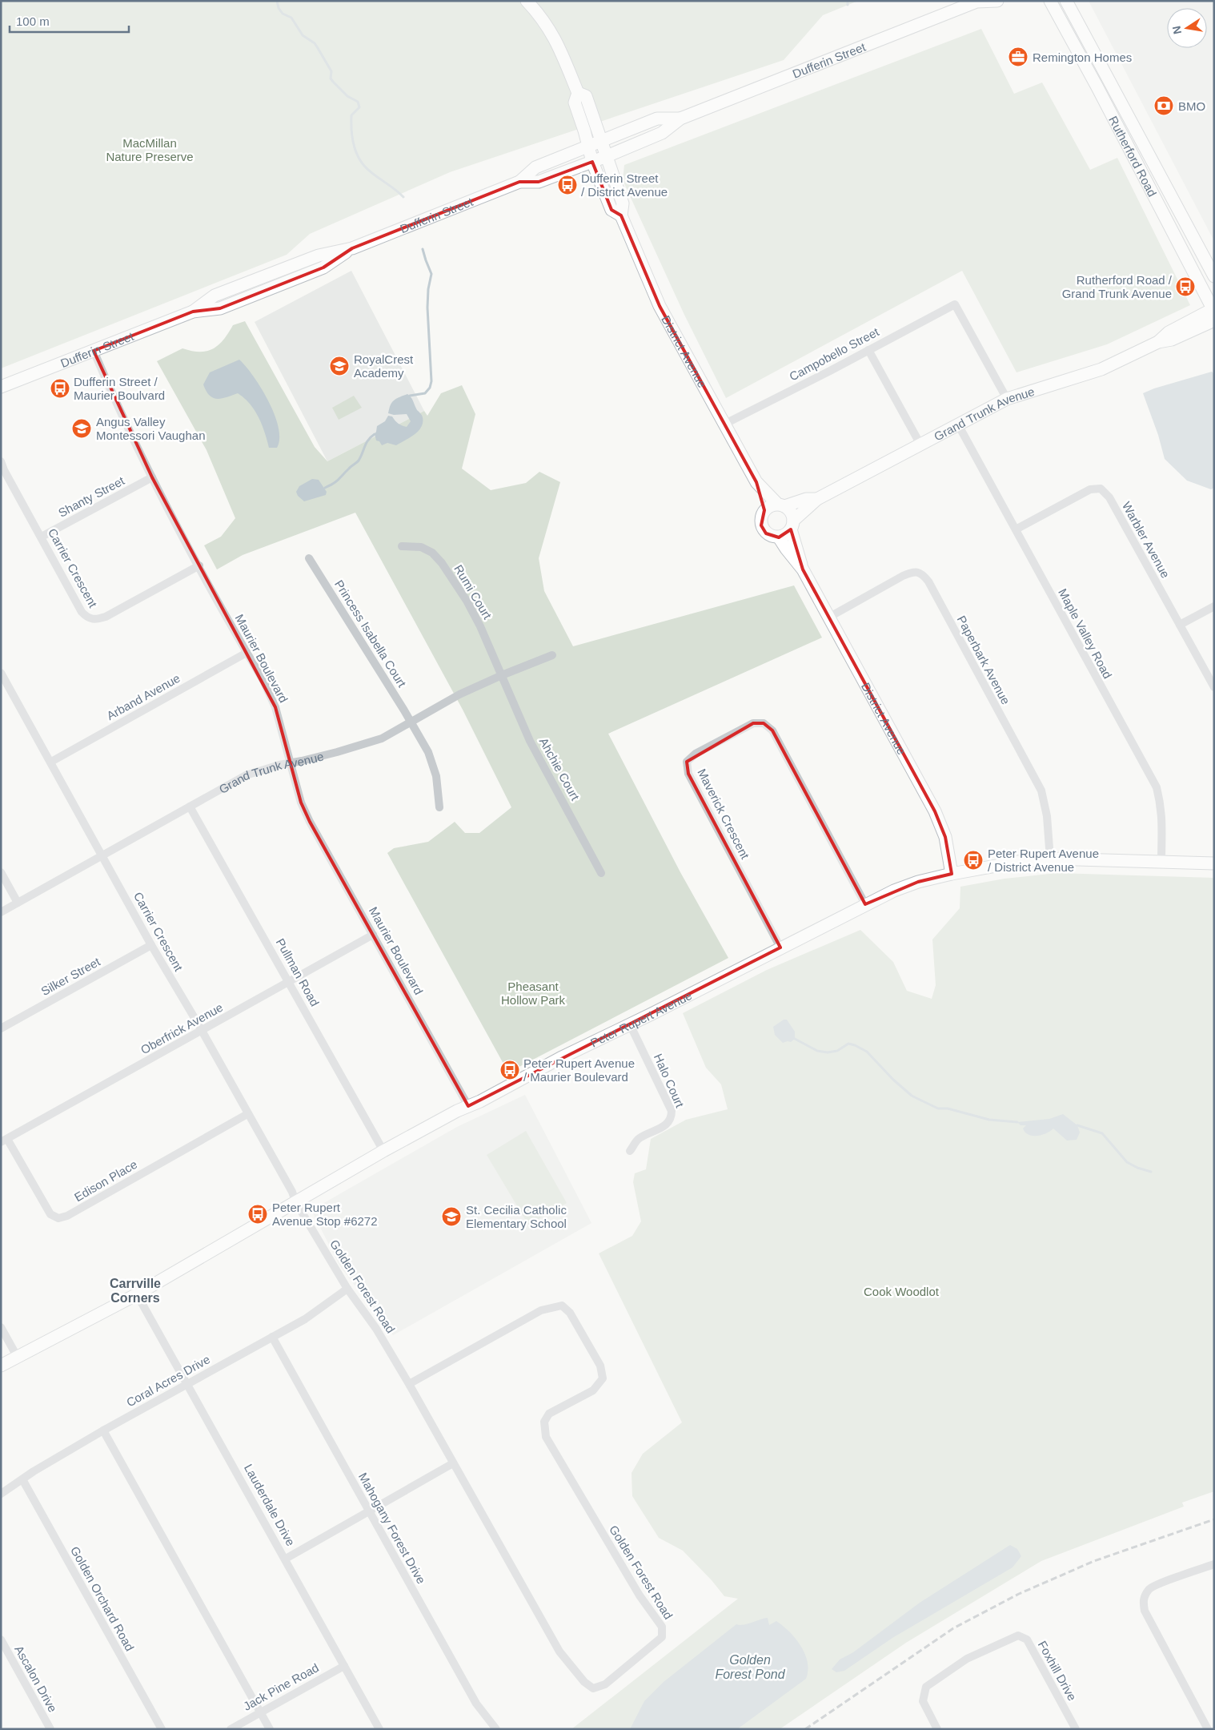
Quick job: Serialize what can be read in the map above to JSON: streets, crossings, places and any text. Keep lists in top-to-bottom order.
{
  "streets": {
    "street": [
      "Dufferin Street",
      "Rutherford Road",
      "District Avenue",
      "Campobello Street",
      "Grand Trunk Avenue",
      "Shanty Street",
      "Warbler Avenue",
      "Carrier Crescent",
      "Rumi Court",
      "Princess Isabella Court",
      "Maple Valley Road",
      "Maurier Boulevard",
      "Paperbark Avenue",
      "Arband Avenue",
      "Ahchie Court",
      "Maverick Crescent",
      "Pullman Road",
      "Silker Street",
      "Peter Rupert Avenue",
      "Oberfrick Avenue",
      "Halo Court",
      "Edison Place",
      "Golden Forest Road",
      "Coral Acres Drive",
      "Lauderdale Drive",
      "Mahogany Forest Drive",
      "Golden Orchard Road",
      "Foxhill Drive",
      "Ascalon Drive",
      "Jack Pine Road"
    ]
  },
  "crossings": [
    ["Dufferin Street", "District Avenue"],
    ["Dufferin Street", "Maurier Boulevard"],
    ["Rutherford Road", "Grand Trunk Avenue"],
    ["District Avenue", "Campobello Street"],
    ["District Avenue", "Grand Trunk Avenue"],
    ["District Avenue", "Paperbark Avenue"],
    ["District Avenue", "Peter Rupert Avenue"],
    ["Campobello Street", "Grand Trunk Avenue"],
    ["Grand Trunk Avenue", "Carrier Crescent"],
    ["Grand Trunk Avenue", "Rumi Court"],
    ["Grand Trunk Avenue", "Princess Isabella Court"],
    ["Grand Trunk Avenue", "Maple Valley Road"],
    ["Grand Trunk Avenue", "Maurier Boulevard"],
    ["Grand Trunk Avenue", "Ahchie Court"],
    ["Grand Trunk Avenue", "Pullman Road"],
    ["Shanty Street", "Carrier Crescent"],
    ["Shanty Street", "Maurier Boulevard"],
    ["Warbler Avenue", "Maple Valley Road"],
    ["Carrier Crescent", "Maurier Boulevard"],
    ["Carrier Crescent", "Arband Avenue"],
    ["Carrier Crescent", "Silker Street"],
    ["Carrier Crescent", "Peter Rupert Avenue"],
    ["Carrier Crescent", "Oberfrick Avenue"],
    ["Carrier Crescent", "Edison Place"],
    ["Carrier Crescent", "Golden Forest Road"],
    ["Rumi Court", "Ahchie Court"],
    ["Maple Valley Road", "Peter Rupert Avenue"],
    ["Maurier Boulevard", "Arband Avenue"],
    ["Maurier Boulevard", "Peter Rupert Avenue"],
    ["Maurier Boulevard", "Oberfrick Avenue"],
    ["Paperbark Avenue", "Peter Rupert Avenue"],
    ["Maverick Crescent", "Peter Rupert Avenue"],
    ["Pullman Road", "Peter Rupert Avenue"],
    ["Pullman Road", "Oberfrick Avenue"],
    ["Peter Rupert Avenue", "Halo Court"],
    ["Peter Rupert Avenue", "Golden Forest Road"],
    ["Peter Rupert Avenue", "Lauderdale Drive"],
    ["Oberfrick Avenue", "Edison Place"],
    ["Golden Forest Road", "Coral Acres Drive"],
    ["Coral Acres Drive", "Lauderdale Drive"],
    ["Coral Acres Drive", "Mahogany Forest Drive"],
    ["Coral Acres Drive", "Golden Orchard Road"],
    ["Lauderdale Drive", "Jack Pine Road"]
  ],
  "districts": ["Carrville Corners"],
  "water": ["Golden Forest Pond"],
  "parks": ["MacMillan Nature Preserve", "Pheasant Hollow Park", "Cook Woodlot"],
  "places": {
    "office": ["Remington Homes"],
    "bank": ["BMO"],
    "bus stop": [
      "Dufferin Street / District Avenue",
      "Rutherford Road / Grand Trunk Avenue",
      "Dufferin Street / Maurier Boulvard",
      "Peter Rupert Avenue / District Avenue",
      "Peter Rupert Avenue / Maurier Boulevard",
      "Peter Rupert Avenue Stop #6272"
    ],
    "school or university": ["RoyalCrest Academy", "Angus Valley Montessori Vaughan", "St. Cecilia Catholic Elementary School"]
  },
  "scale_bar": "100 m",
  "north": "left"
}
